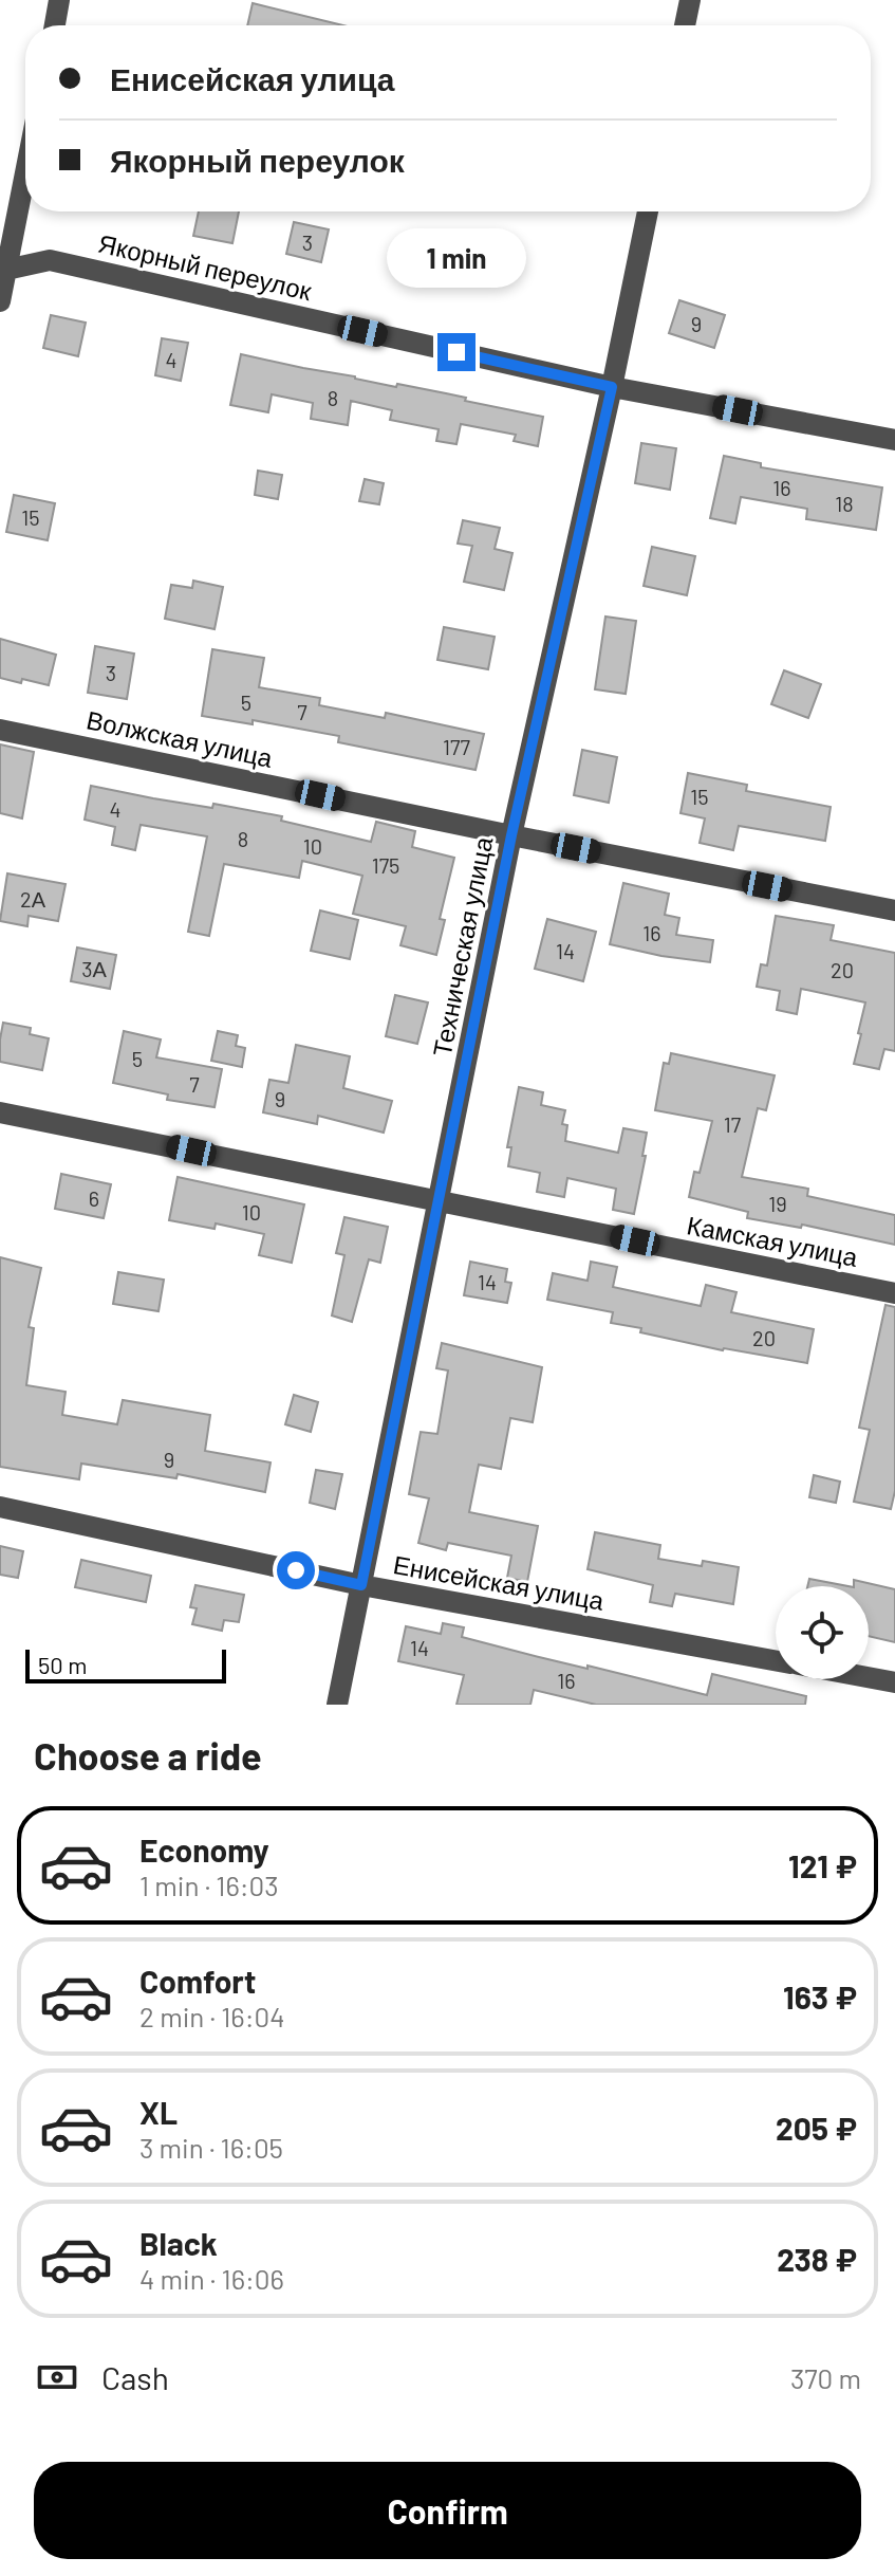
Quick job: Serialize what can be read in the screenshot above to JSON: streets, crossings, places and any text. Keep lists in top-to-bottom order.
{
  "streets": {
    "street": [
      "Якорный переулок",
      "Волжская улица",
      "Техническая улица",
      "Камская улица",
      "Енисейская улица"
    ]
  },
  "crossings": [
    ["Якорный переулок", "Техническая улица"],
    ["Волжская улица", "Техническая улица"],
    ["Техническая улица", "Камская улица"],
    ["Техническая улица", "Енисейская улица"]
  ],
  "house_numbers": [
    "3",
    "9",
    "4",
    "8",
    "16",
    "18",
    "15",
    "3",
    "5",
    "7",
    "177",
    "15",
    "4",
    "8",
    "10",
    "175",
    "2А",
    "16",
    "14",
    "3А",
    "20",
    "5",
    "7",
    "9",
    "17",
    "6",
    "19",
    "10",
    "14",
    "20",
    "9",
    "14",
    "16"
  ],
  "scale_bar": "50 m",
  "page": {
    "banner": ["Енисейская улица", "Якорный переулок"],
    "bubble": "1 min",
    "scale": "50 m",
    "heading": "Choose a ride",
    "list": [
      {
        "name": "Economy",
        "note": "1 min · 16:03",
        "value": "121 ₽"
      },
      {
        "name": "Comfort",
        "note": "2 min · 16:04",
        "value": "163 ₽"
      },
      {
        "name": "XL",
        "note": "3 min · 16:05",
        "value": "205 ₽"
      },
      {
        "name": "Black",
        "note": "4 min · 16:06",
        "value": "238 ₽"
      }
    ],
    "pay": ["Cash", "370 m"],
    "buttons": "Confirm"
  }
}
